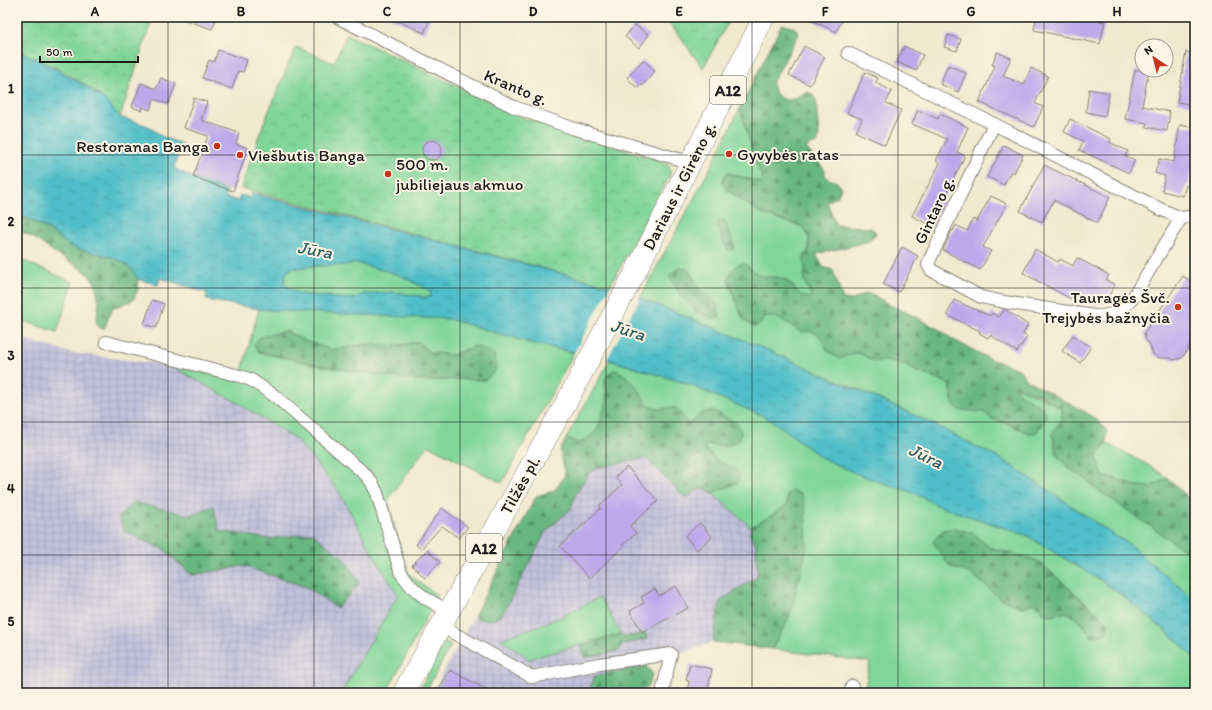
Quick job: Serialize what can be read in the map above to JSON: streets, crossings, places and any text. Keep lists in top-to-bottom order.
{
  "streets": {
    "highway": ["A12", "Dariaus ir Girėno g.", "Tilžės pl."],
    "street": ["Kranto g.", "Gintaro g."]
  },
  "crossings": [
    ["Kranto g.", "Dariaus ir Girėno g."],
    ["Dariaus ir Girėno g.", "Tilžės pl."]
  ],
  "water": ["Jūra"],
  "places": [
    "Restoranas Banga",
    "Gyvybės ratas",
    "Viešbutis Banga",
    "500 m. jubiliejaus akmuo",
    "Tauragės Švč. Trejybės bažnyčia"
  ],
  "scale_bar": "50 m",
  "north": "top left",
  "grid": {
    "columns": [
      "A",
      "B",
      "C",
      "D",
      "E",
      "F",
      "G",
      "H"
    ],
    "rows": [
      "1",
      "2",
      "3",
      "4",
      "5"
    ]
  }
}
